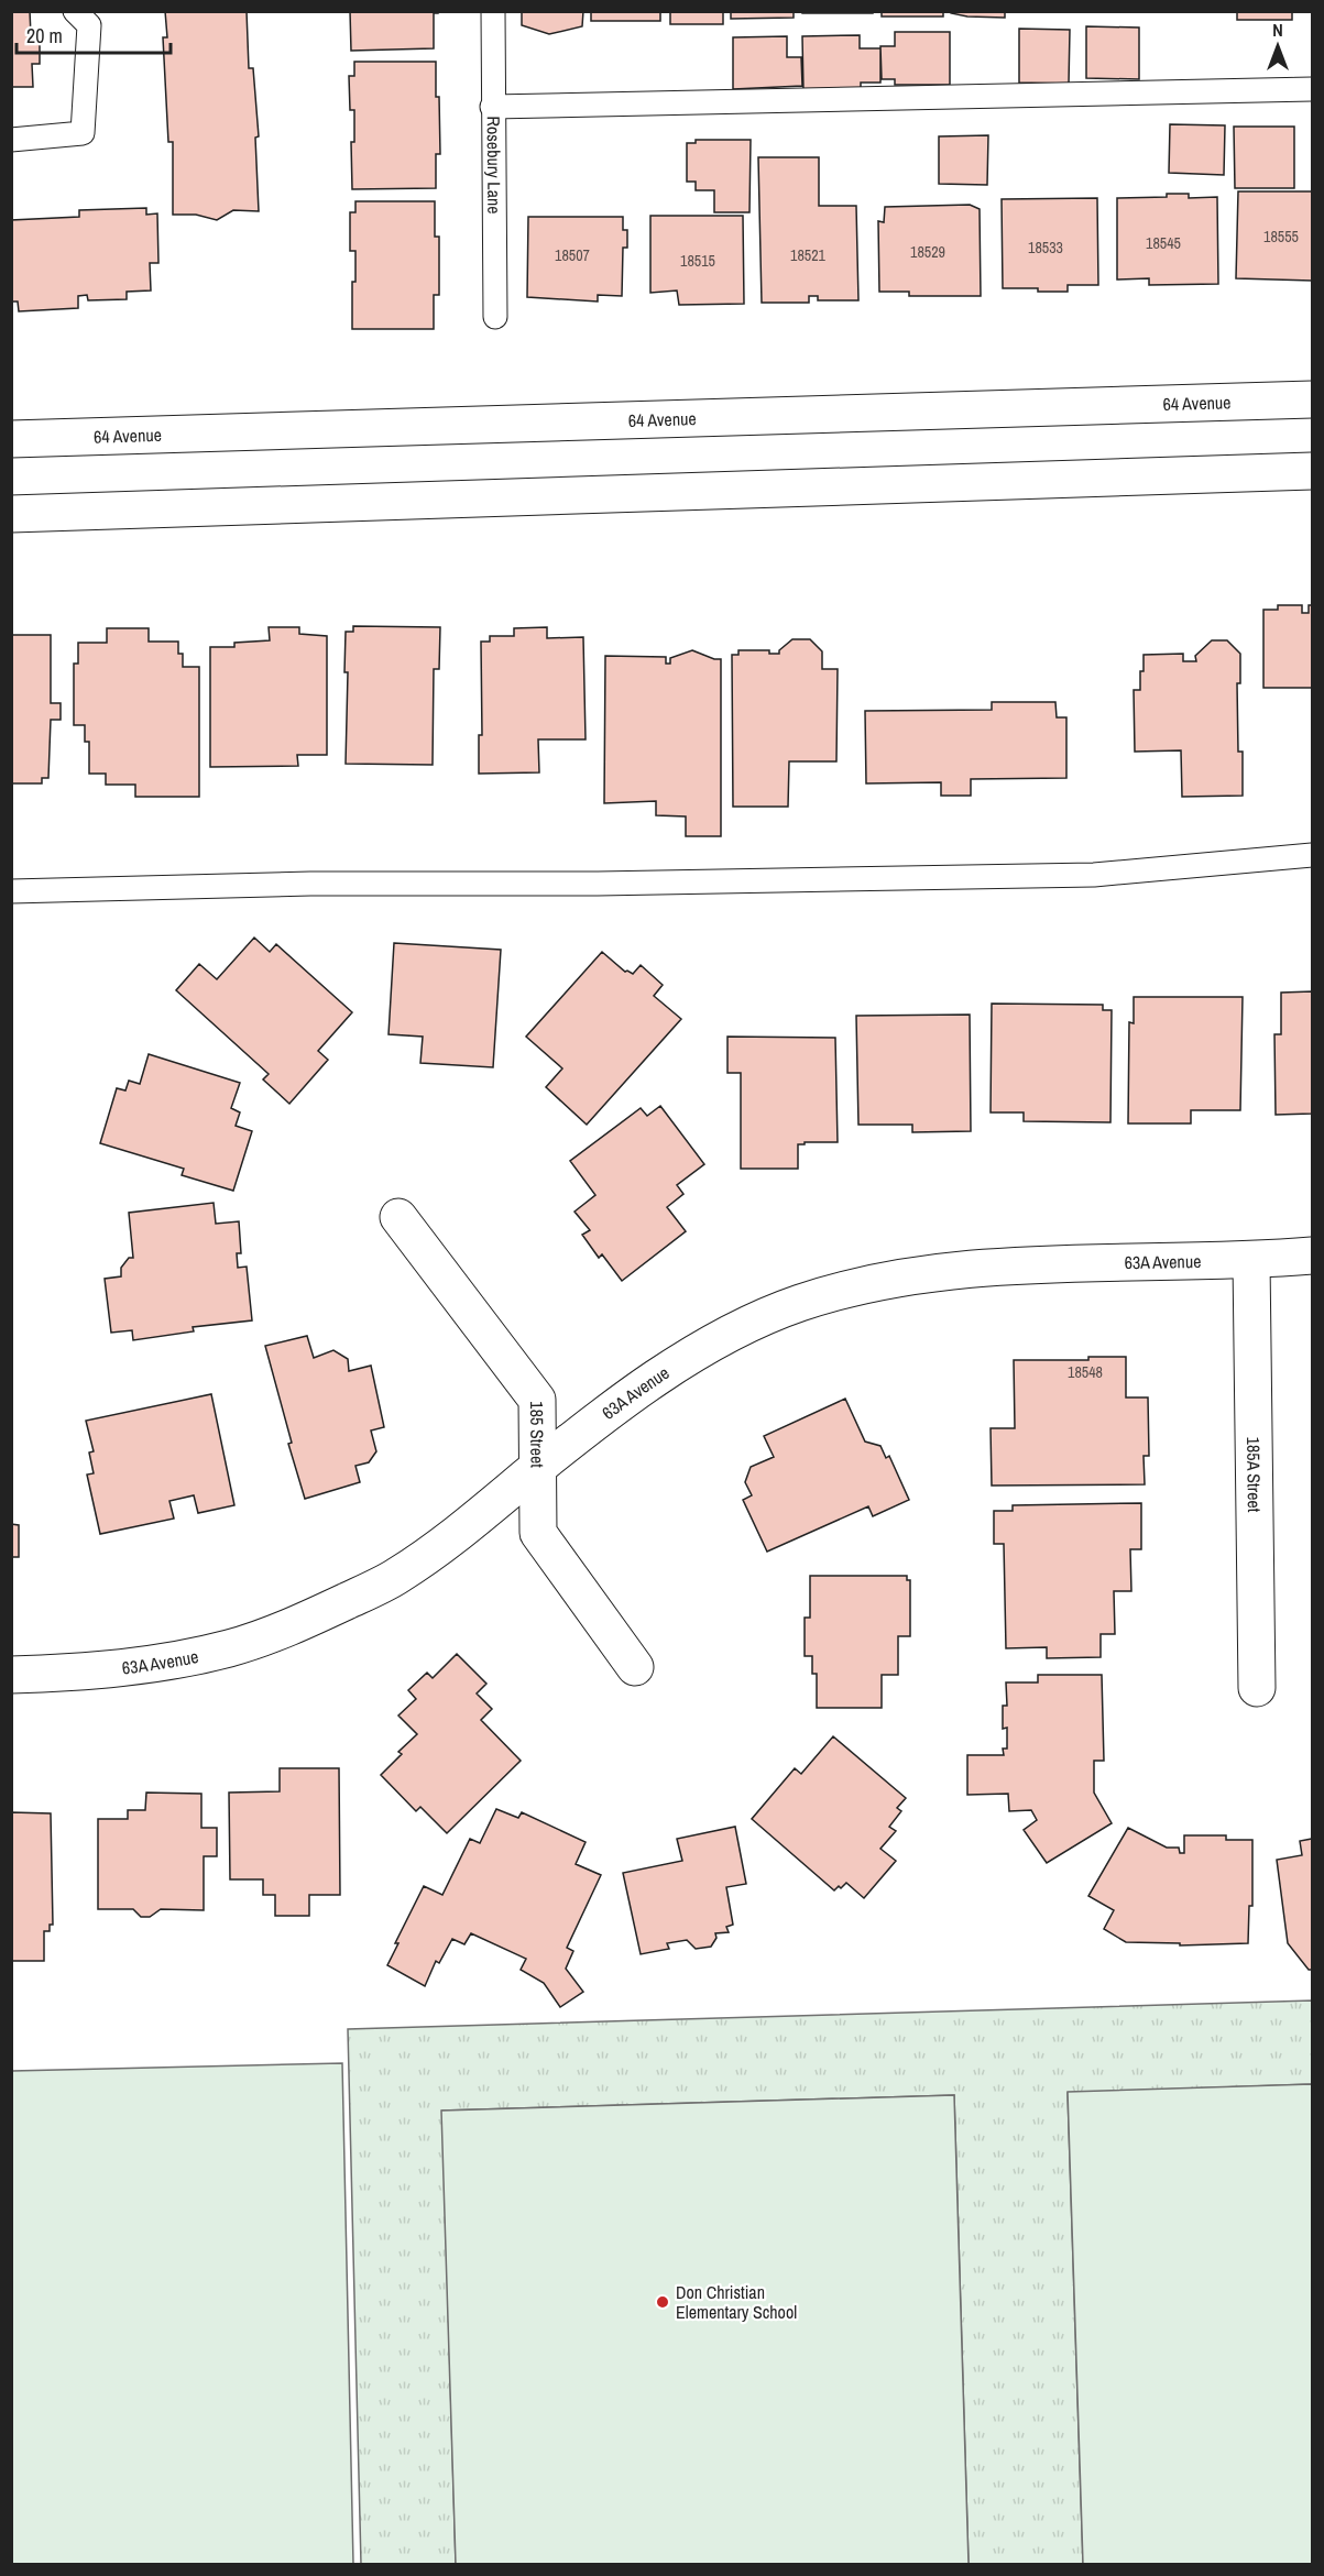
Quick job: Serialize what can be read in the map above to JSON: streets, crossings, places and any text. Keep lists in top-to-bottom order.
{
  "streets": {
    "main road": [
      "64 Avenue",
      "63A Avenue",
      "185 Street",
      "185A Street"
    ],
    "lane": ["Rosebury Lane"]
  },
  "crossings": [
    ["63A Avenue", "185 Street"],
    ["63A Avenue", "185A Street"]
  ],
  "places": ["Don Christian Elementary School"],
  "house_numbers": [
    "18555",
    "18545",
    "18533",
    "18529",
    "18507",
    "18521",
    "18515",
    "18548"
  ],
  "scale_bar": "20 m",
  "north": "top"
}
